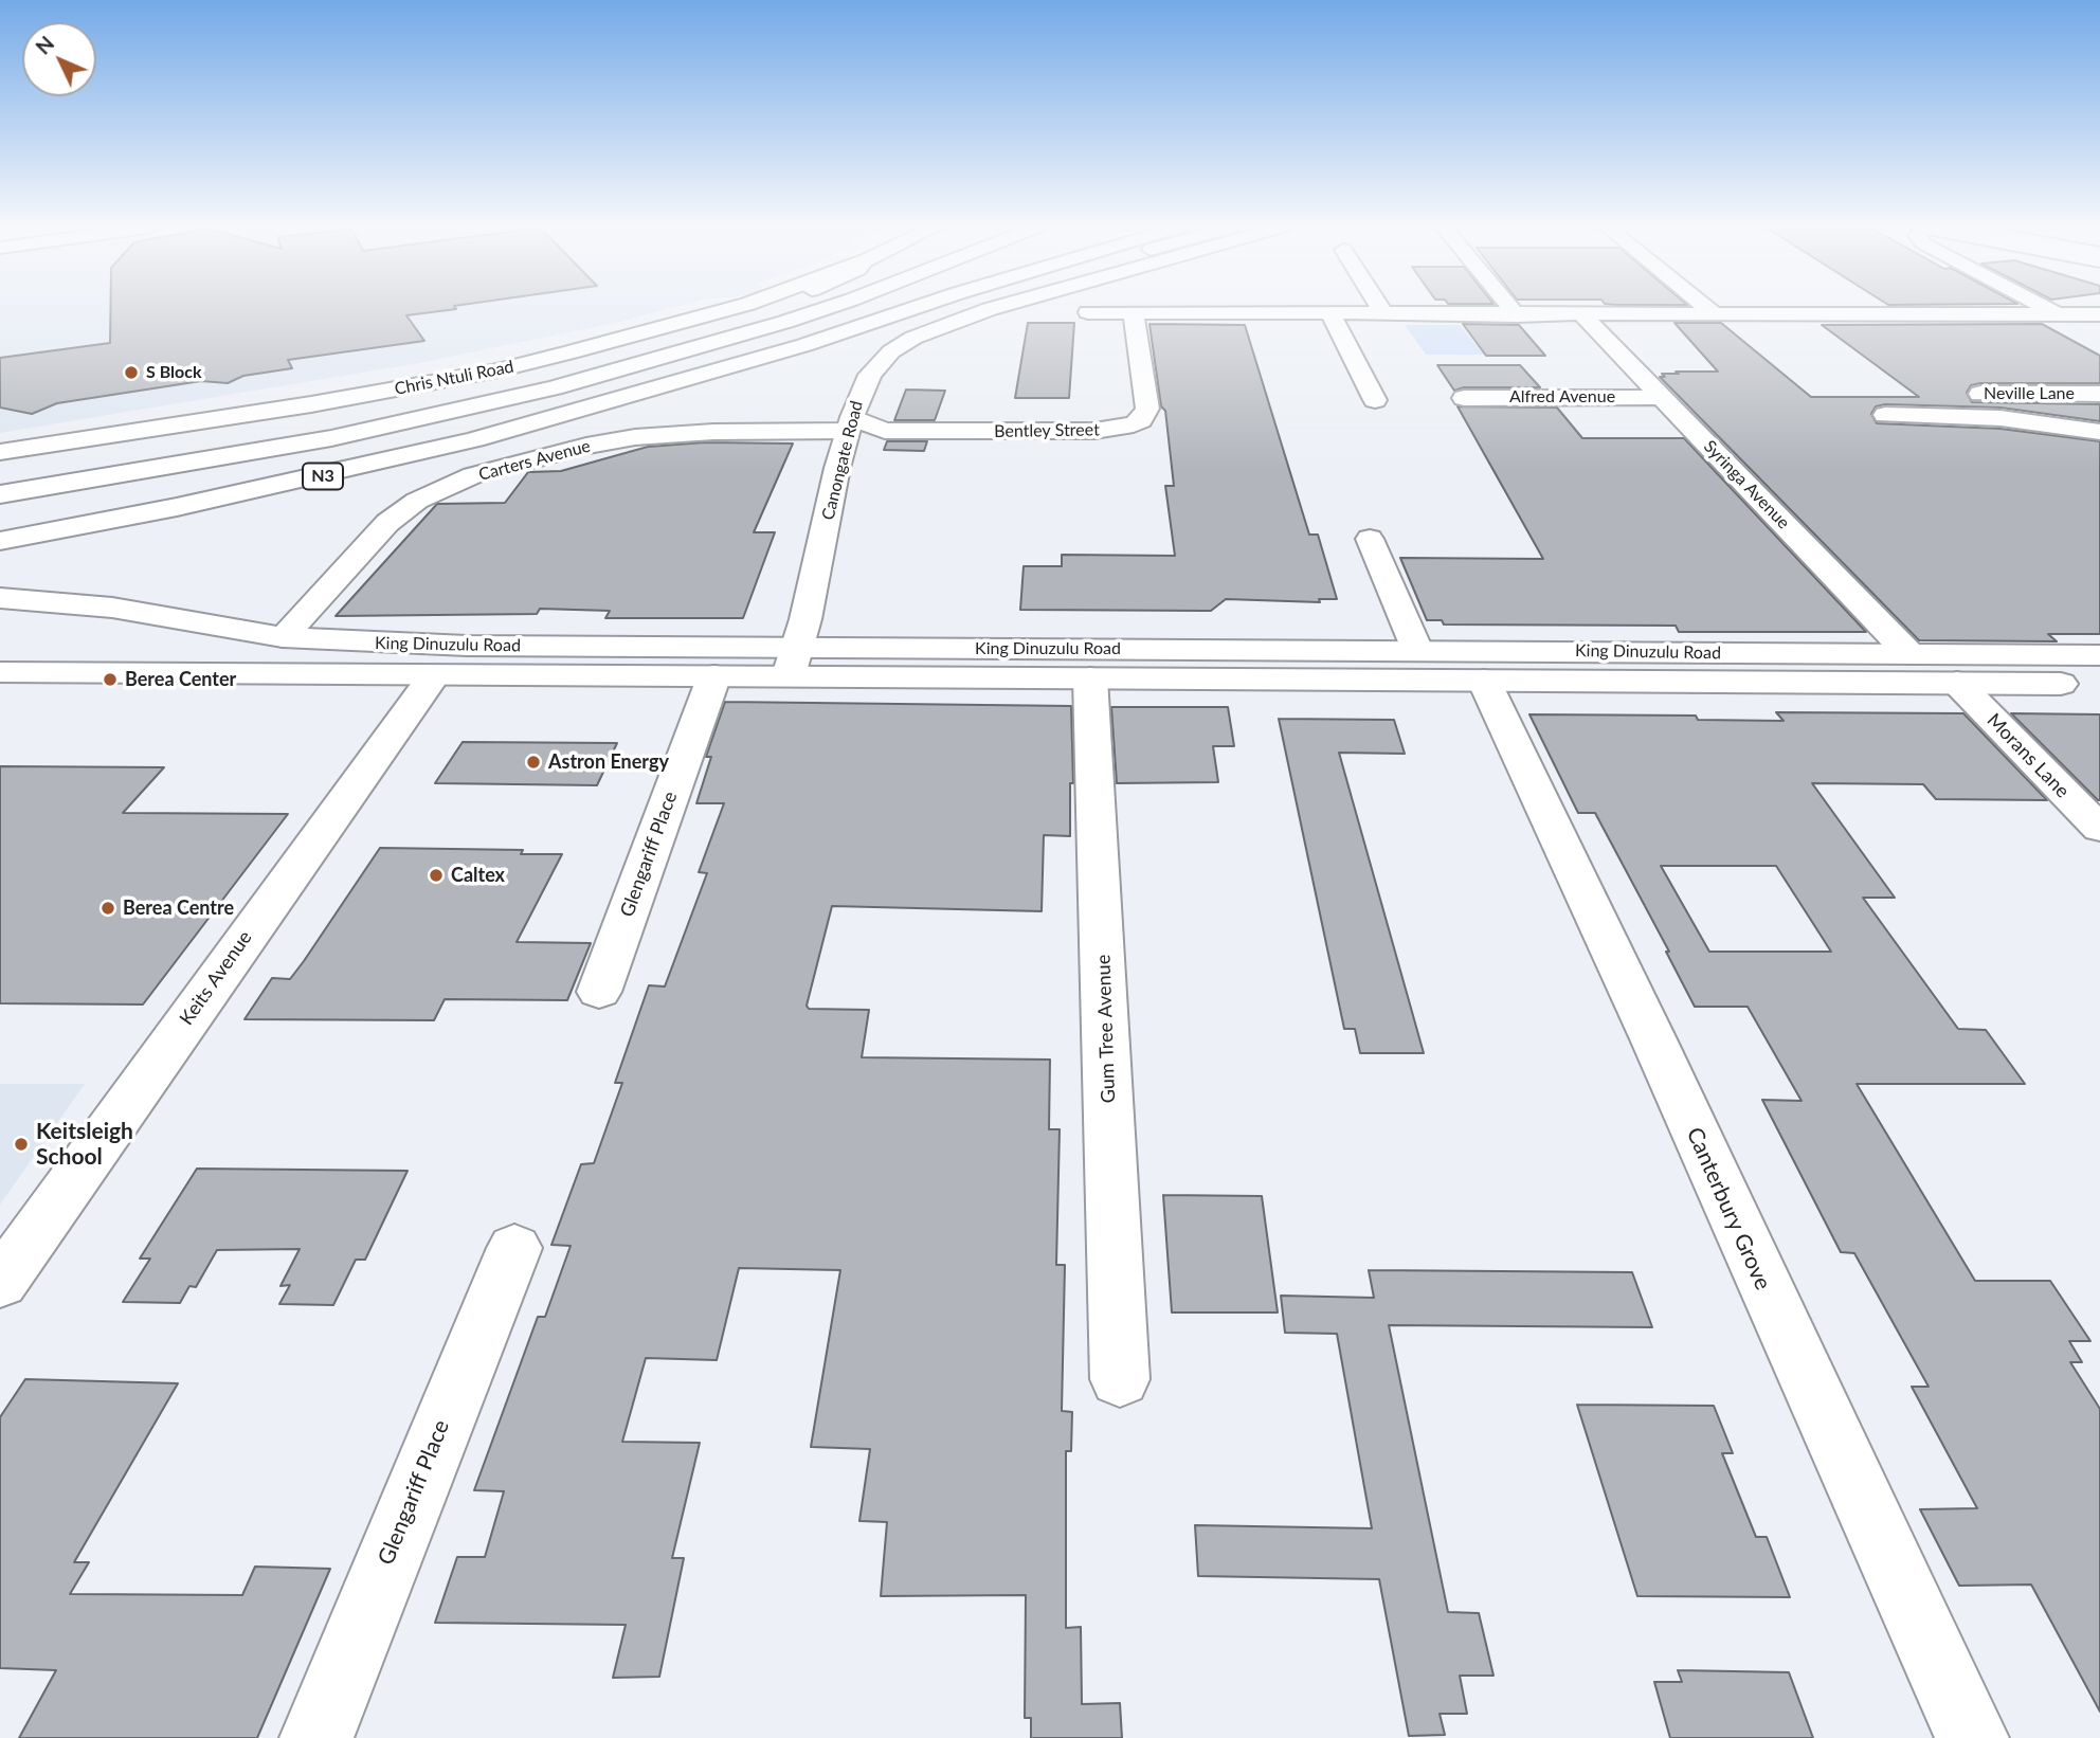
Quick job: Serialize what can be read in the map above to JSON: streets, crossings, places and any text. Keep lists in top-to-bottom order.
{
  "streets": {
    "main road": [
      "Chris Ntuli Road",
      "Neville Lane",
      "Alfred Avenue",
      "Bentley Street",
      "Carters Avenue",
      "Canongate Road",
      "N3",
      "Syringa Avenue",
      "King Dinuzulu Road",
      "Morans Lane",
      "Glengariff Place",
      "Keits Avenue",
      "Gum Tree Avenue",
      "Canterbury Grove"
    ]
  },
  "crossings": [
    ["Alfred Avenue", "Syringa Avenue"],
    ["Bentley Street", "Carters Avenue"],
    ["Bentley Street", "Canongate Road"],
    ["Carters Avenue", "Canongate Road"],
    ["Carters Avenue", "King Dinuzulu Road"],
    ["Canongate Road", "King Dinuzulu Road"],
    ["Syringa Avenue", "King Dinuzulu Road"],
    ["King Dinuzulu Road", "Morans Lane"],
    ["King Dinuzulu Road", "Glengariff Place"],
    ["King Dinuzulu Road", "Keits Avenue"],
    ["King Dinuzulu Road", "Gum Tree Avenue"],
    ["King Dinuzulu Road", "Canterbury Grove"]
  ],
  "places": [
    "S Block",
    "Berea Center",
    "Astron Energy",
    "Caltex",
    "Berea Centre",
    "Keitsleigh School"
  ],
  "north": "top left"
}
